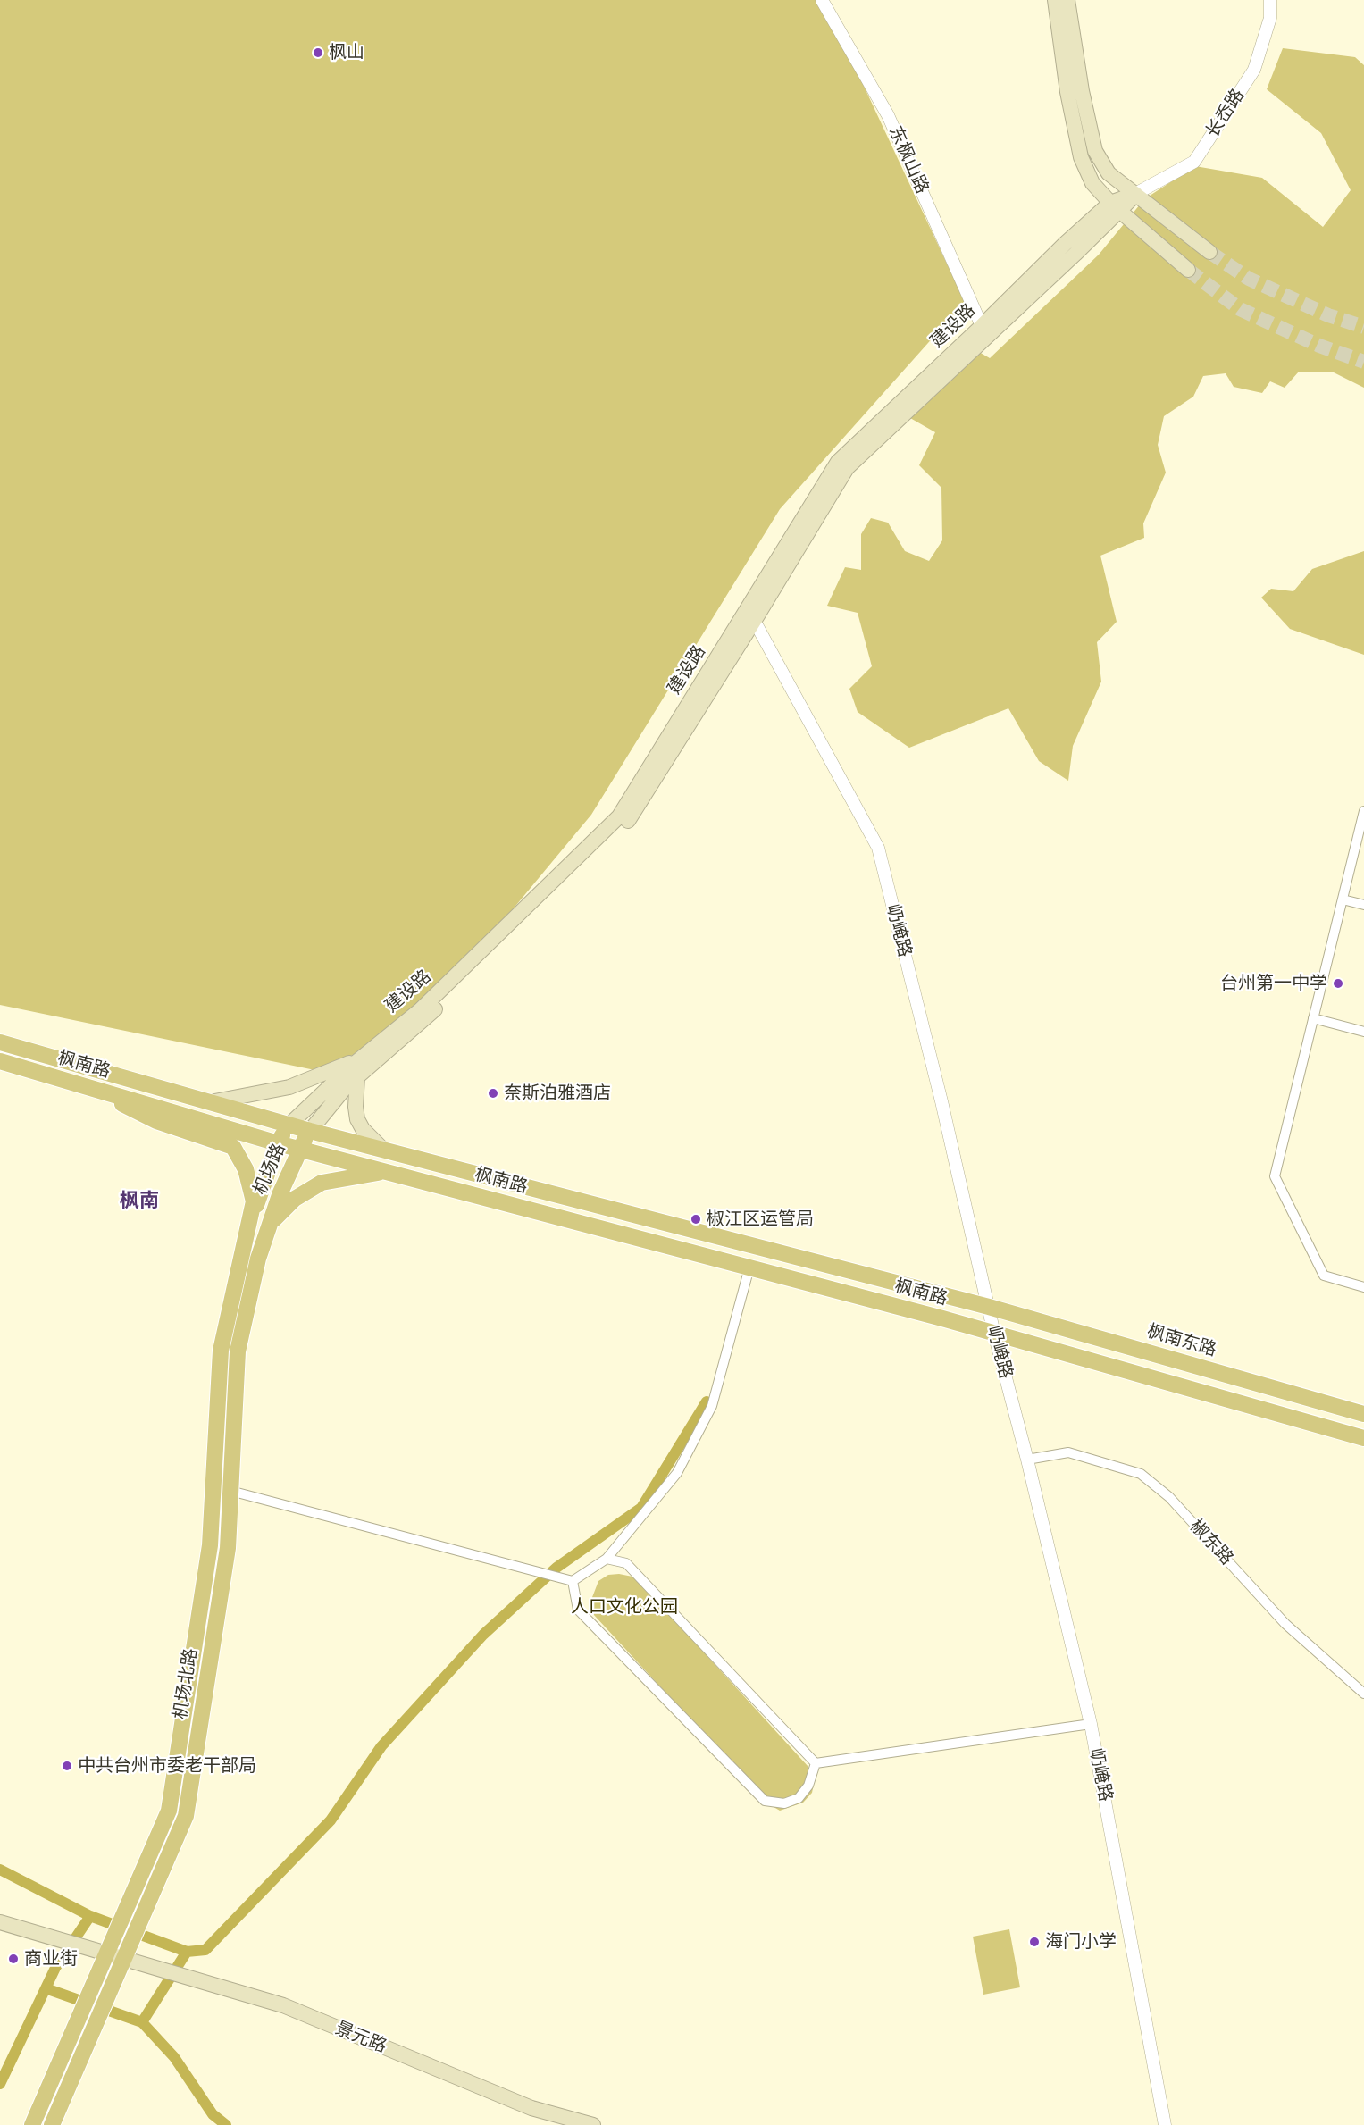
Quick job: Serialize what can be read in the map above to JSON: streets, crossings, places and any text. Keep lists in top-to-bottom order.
{
  "streets": {
    "main road": [
      "建设路",
      "枫南路",
      "机场路",
      "枫南东路",
      "机场北路",
      "景元路"
    ],
    "street": [
      "长岙路",
      "东枫山路",
      "屷崦路",
      "椒东路"
    ]
  },
  "crossings": [
    ["长岙路", "建设路"],
    ["东枫山路", "建设路"],
    ["建设路", "屷崦路"],
    ["建设路", "枫南路"],
    ["建设路", "机场路"],
    ["屷崦路", "枫南路"],
    ["屷崦路", "枫南东路"],
    ["屷崦路", "椒东路"],
    ["枫南路", "机场路"],
    ["枫南路", "枫南东路"],
    ["机场路", "机场北路"],
    ["机场北路", "景元路"]
  ],
  "districts": ["枫南"],
  "parks": ["人口文化公园"],
  "places": [
    "枫山",
    "台州第一中学",
    "奈斯泊雅酒店",
    "椒江区运管局",
    "中共台州市委老干部局",
    "海门小学",
    "商业街"
  ]
}
